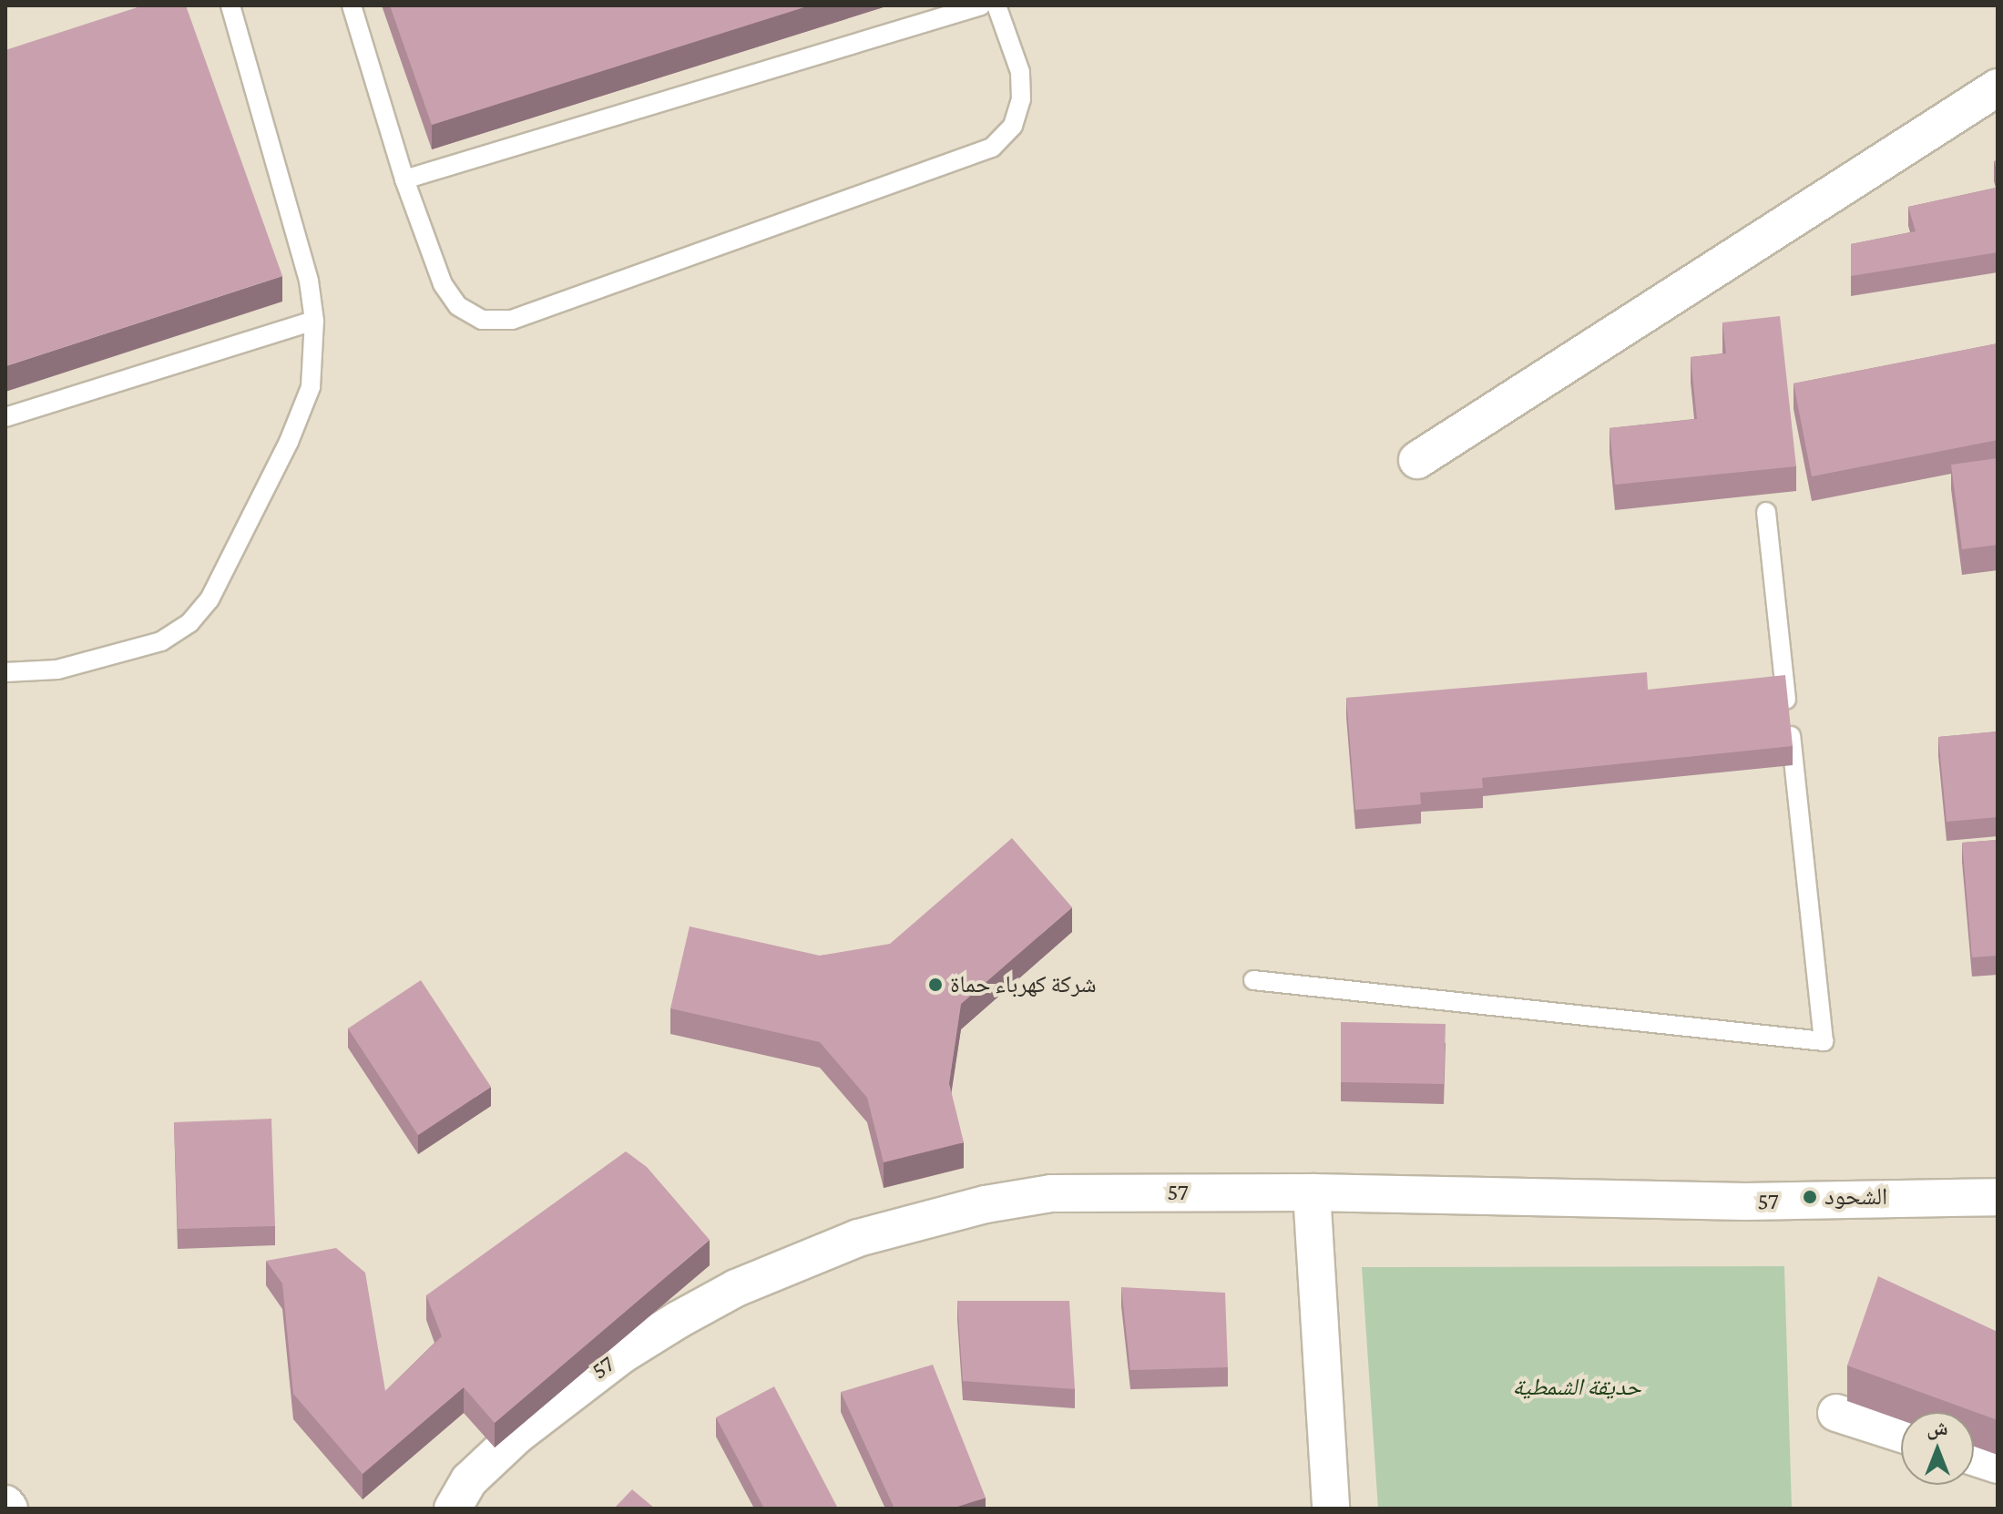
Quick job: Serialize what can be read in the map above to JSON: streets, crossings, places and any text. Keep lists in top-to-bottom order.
{
  "streets": {
    "street": ["57"]
  },
  "parks": ["حديقة الشمطية"],
  "places": ["شركة كهرباء حماة", "الشحود"],
  "north": "top"
}
